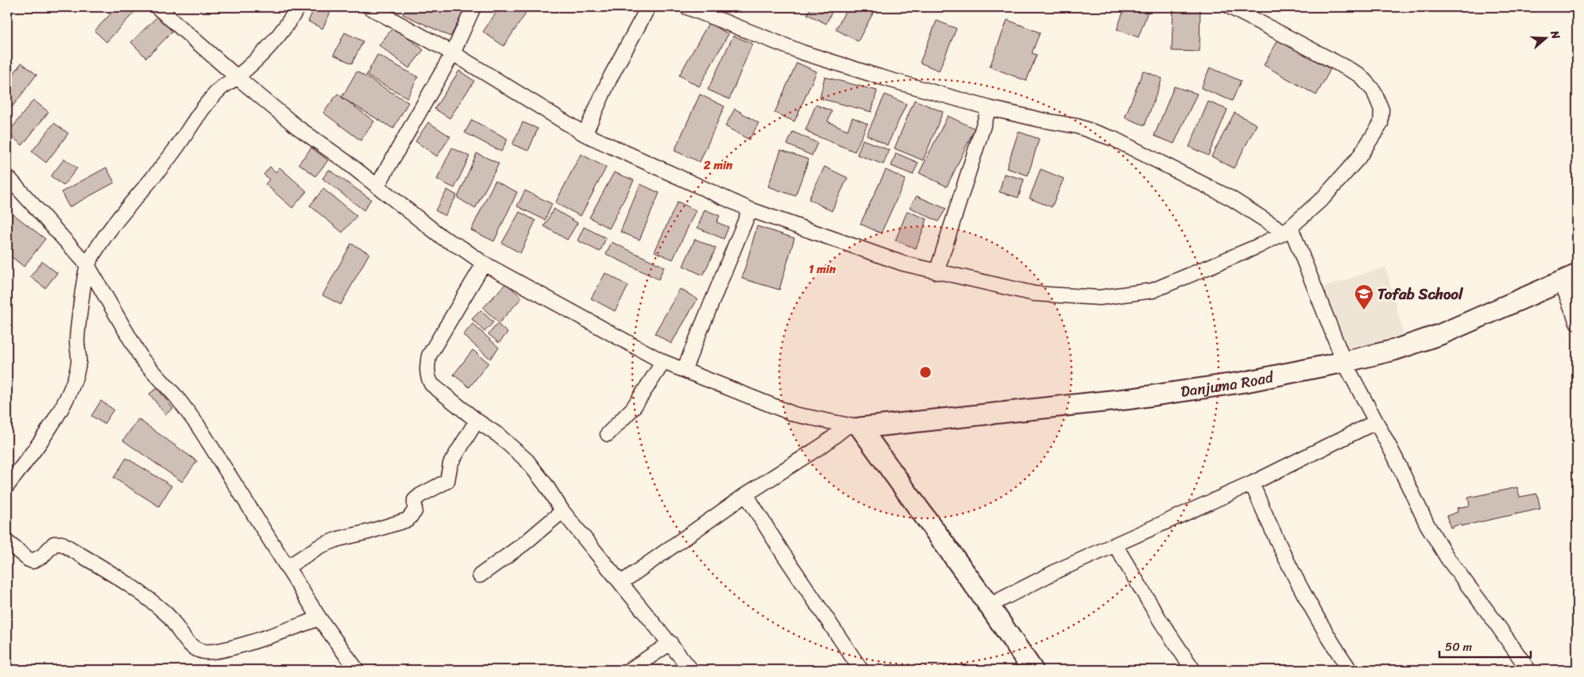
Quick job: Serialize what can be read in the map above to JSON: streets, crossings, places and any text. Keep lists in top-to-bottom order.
{
  "streets": {
    "street": ["Danjuma Road"]
  },
  "places": {
    "school or university": ["Tofab School"]
  },
  "scale_bar": "50 m",
  "north": "right",
  "rings": ["2 min", "1 min"]
}
